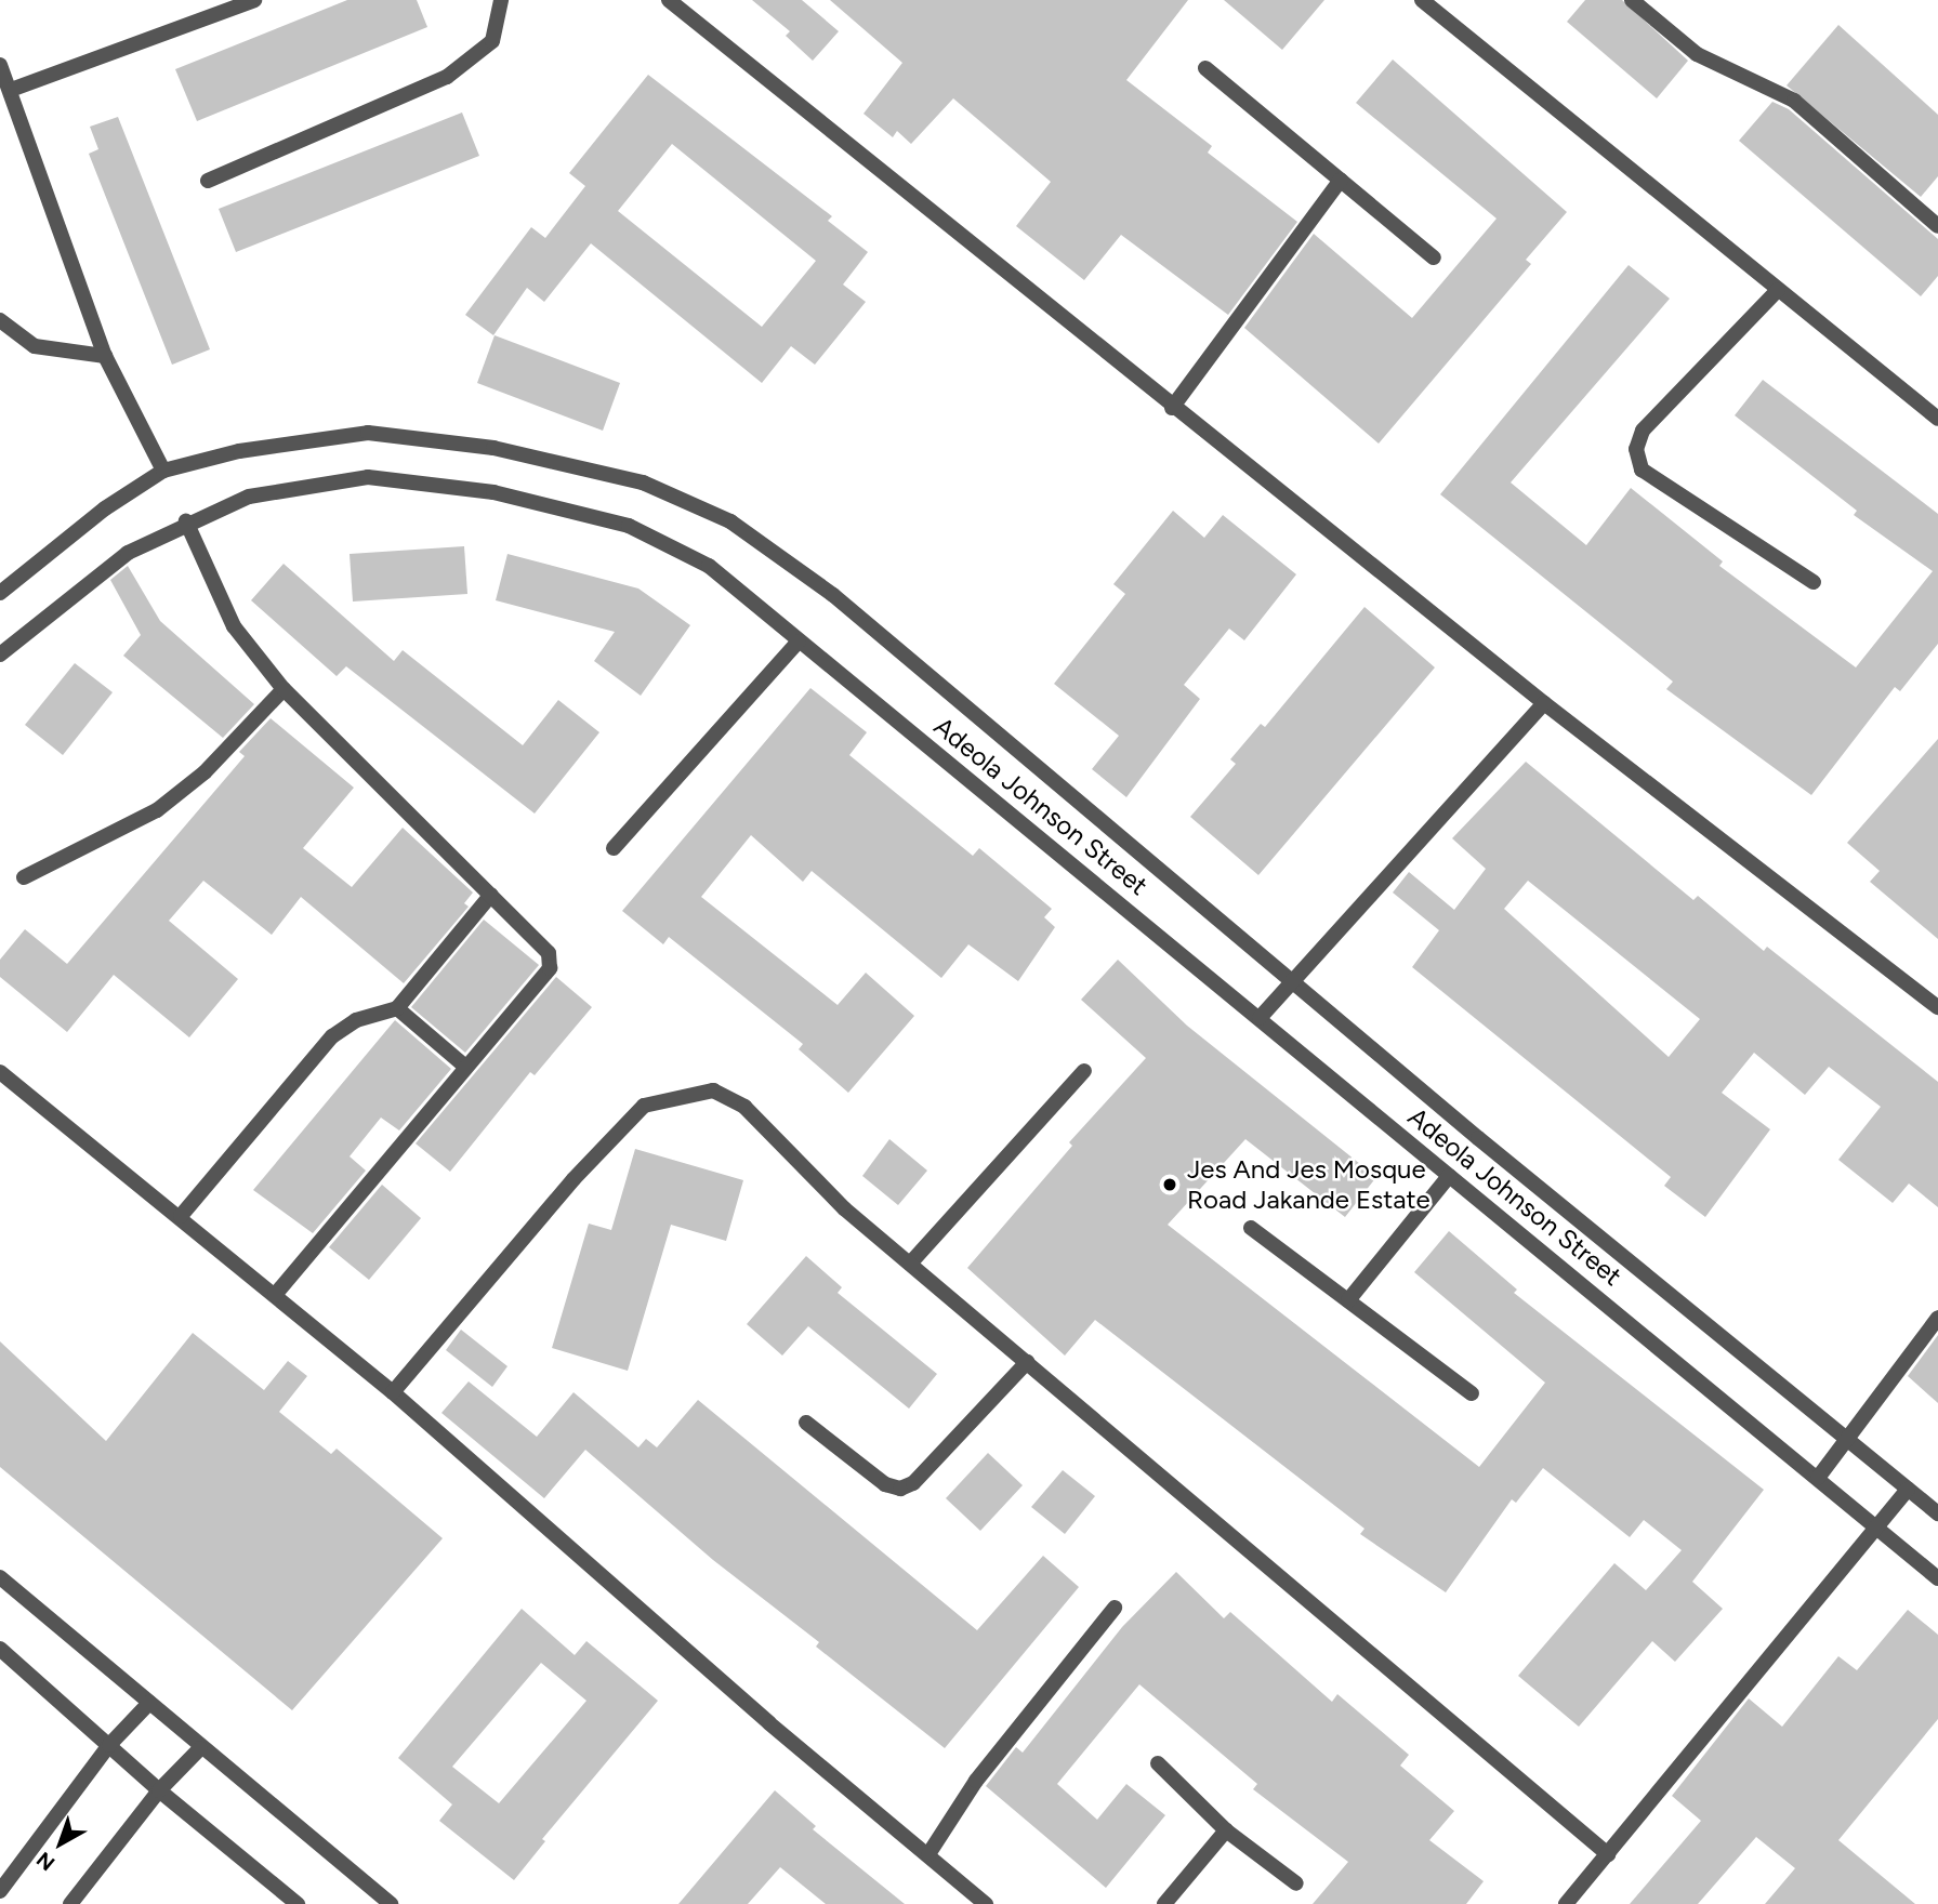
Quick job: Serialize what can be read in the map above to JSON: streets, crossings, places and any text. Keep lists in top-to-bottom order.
{
  "streets": {
    "street": ["Adeola Johnson Street"]
  },
  "places": ["Jes And Jes Mosque Road Jakande Estate"],
  "north": "bottom left"
}
